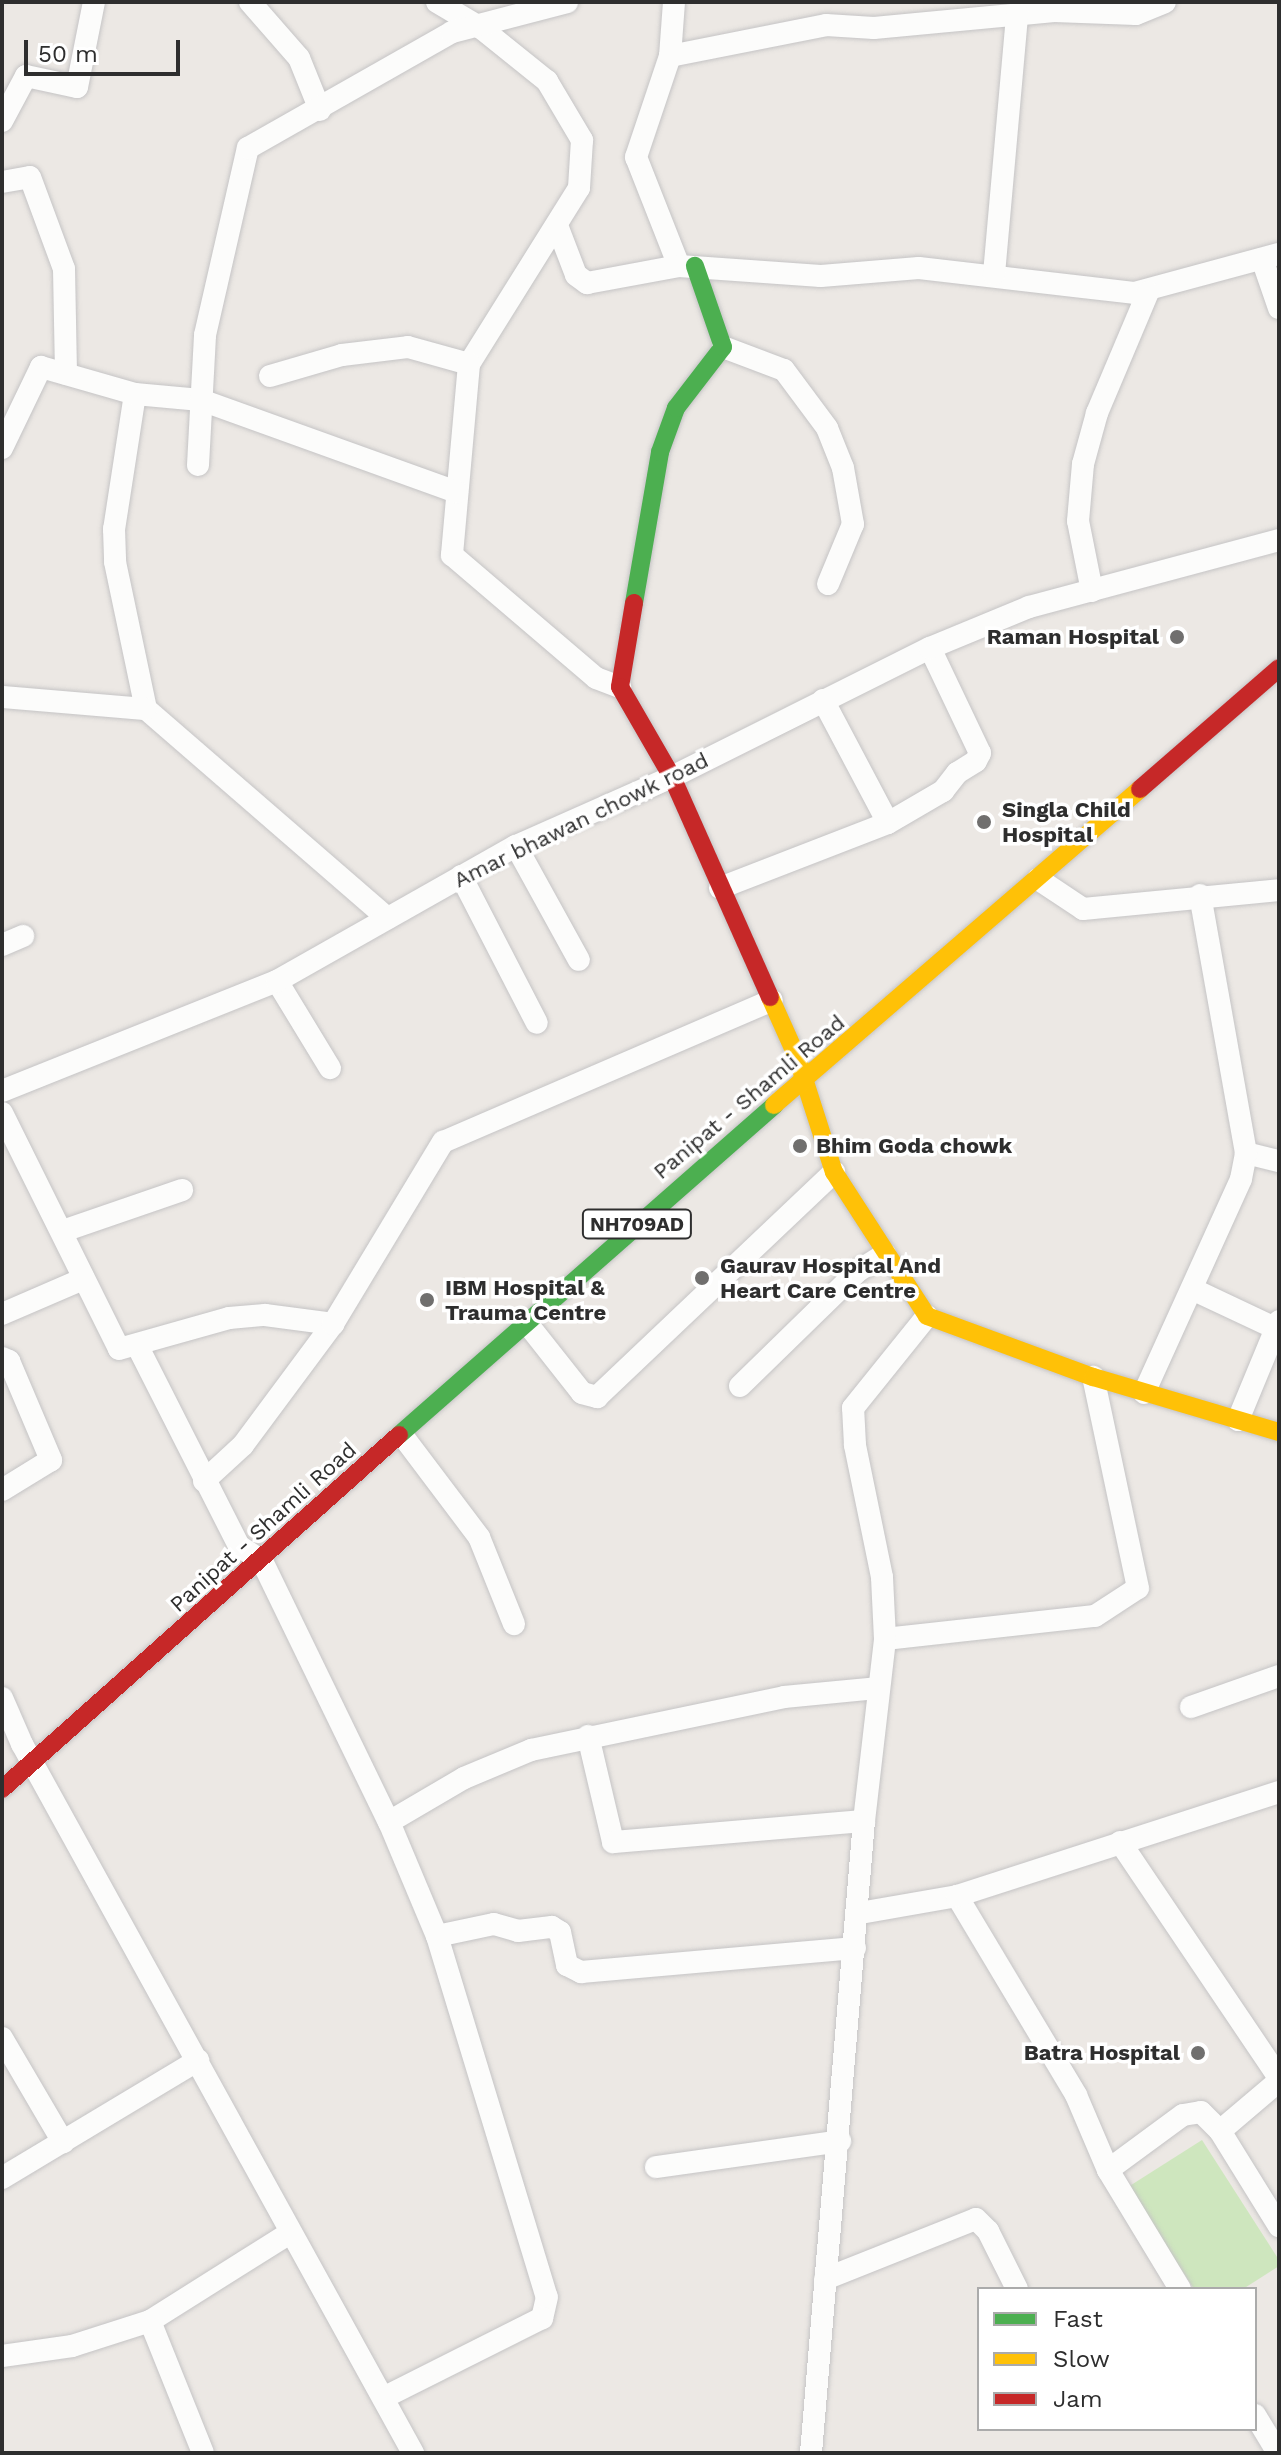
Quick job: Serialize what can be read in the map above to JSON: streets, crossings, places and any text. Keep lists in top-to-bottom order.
{
  "streets": {
    "main road": ["Panipat - Shamli Road", "NH709AD"],
    "street": ["Amar bhawan chowk road"]
  },
  "places": [
    "Raman Hospital",
    "Singla Child Hospital",
    "Bhim Goda chowk",
    "Gaurav Hospital And Heart Care Centre",
    "IBM Hospital & Trauma Centre",
    "Batra Hospital"
  ],
  "legend": ["Fast", "Slow", "Jam"],
  "scale_bar": "50 m"
}
